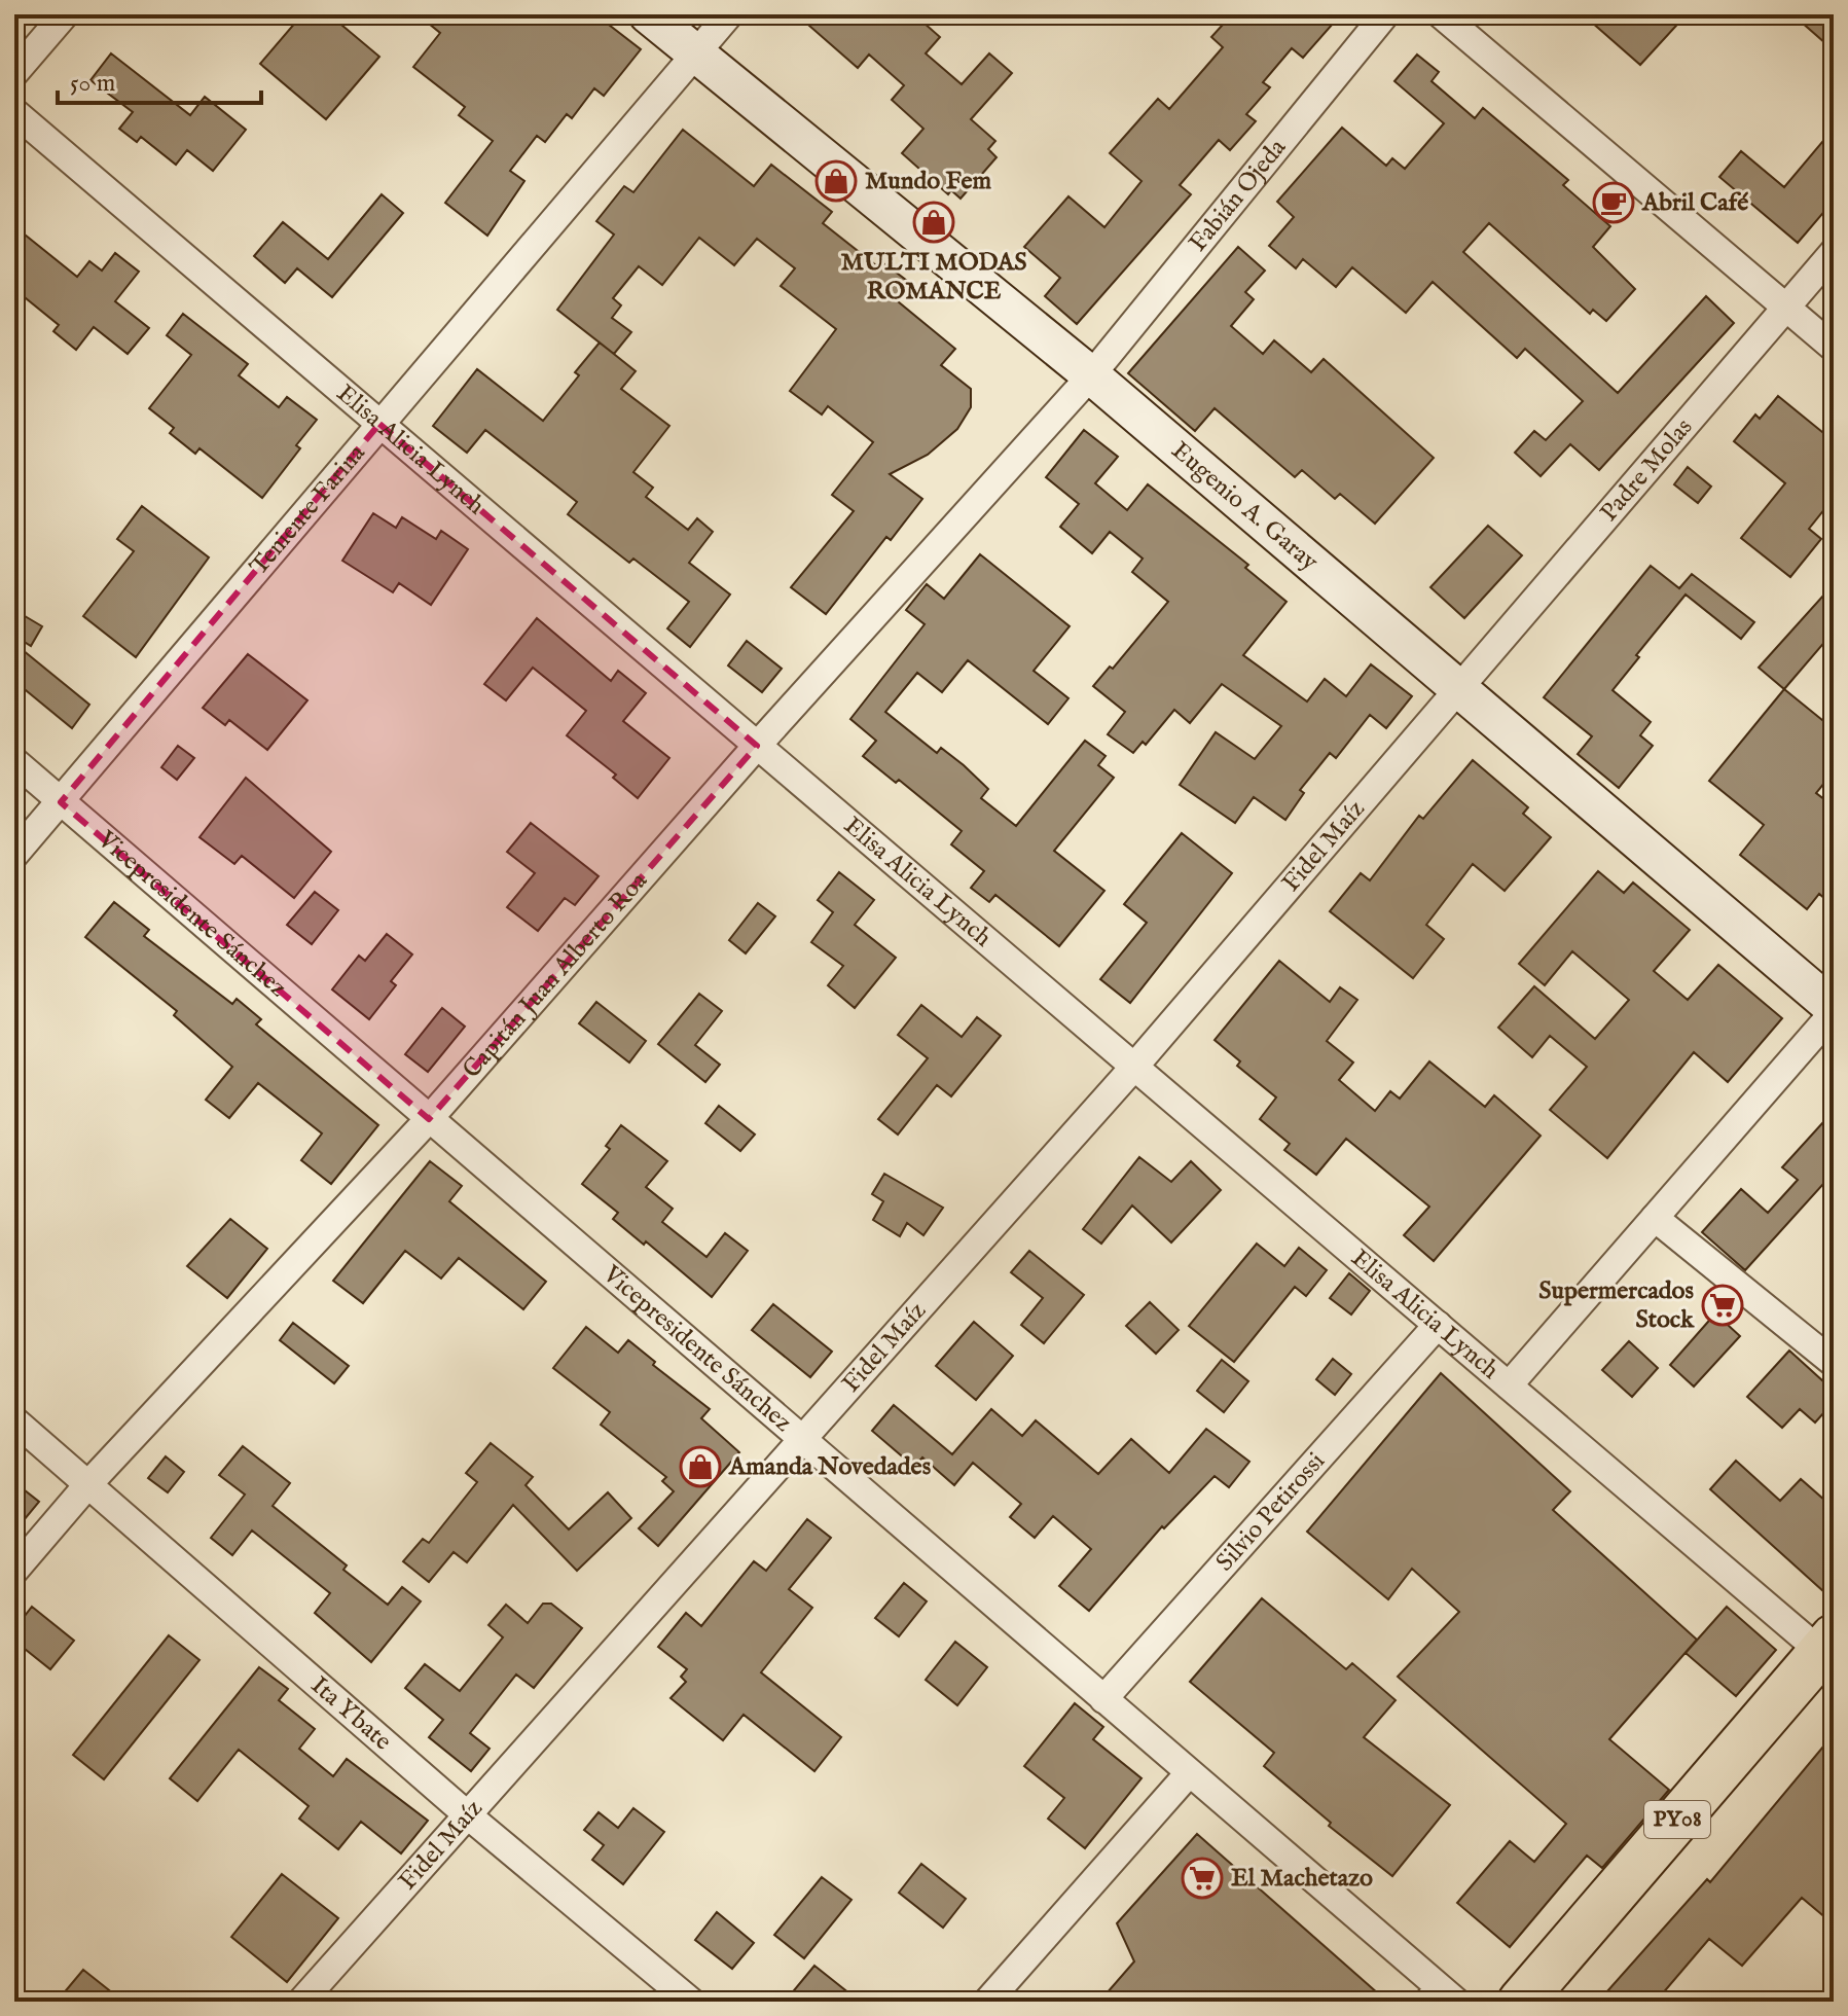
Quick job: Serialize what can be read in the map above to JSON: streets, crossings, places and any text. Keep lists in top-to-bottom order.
{
  "streets": {
    "highway": ["PY08"],
    "street": [
      "Fabián Ojeda",
      "Elisa Alicia Lynch",
      "Padre Molas",
      "Eugenio A. Garay",
      "Teniente Farina",
      "Fidel Maíz",
      "Vicepresidente Sánchez",
      "Capitán Juan Alberto Roa",
      "Silvio Petirossi",
      "Ita Ybate"
    ]
  },
  "crossings": [
    ["Fabián Ojeda", "Eugenio A. Garay"],
    ["Fabián Ojeda", "Capitán Juan Alberto Roa"],
    ["Elisa Alicia Lynch", "Teniente Farina"],
    ["Elisa Alicia Lynch", "Fidel Maíz"],
    ["Elisa Alicia Lynch", "Capitán Juan Alberto Roa"],
    ["Elisa Alicia Lynch", "Silvio Petirossi"],
    ["Elisa Alicia Lynch", "PY08"],
    ["Padre Molas", "Eugenio A. Garay"],
    ["Padre Molas", "Fidel Maíz"],
    ["Eugenio A. Garay", "Teniente Farina"],
    ["Eugenio A. Garay", "Fidel Maíz"],
    ["Eugenio A. Garay", "Capitán Juan Alberto Roa"],
    ["Teniente Farina", "Vicepresidente Sánchez"],
    ["Fidel Maíz", "Vicepresidente Sánchez"],
    ["Fidel Maíz", "Ita Ybate"],
    ["Vicepresidente Sánchez", "Capitán Juan Alberto Roa"],
    ["Vicepresidente Sánchez", "Silvio Petirossi"],
    ["Capitán Juan Alberto Roa", "Ita Ybate"]
  ],
  "places": {
    "shop": ["Mundo Fem", "MULTI MODAS ROMANCE", "Amanda Novedades"],
    "cafe": ["Abril Café"],
    "supermarket": ["Supermercados Stock", "El Machetazo"]
  },
  "scale_bar": "50 m"
}
